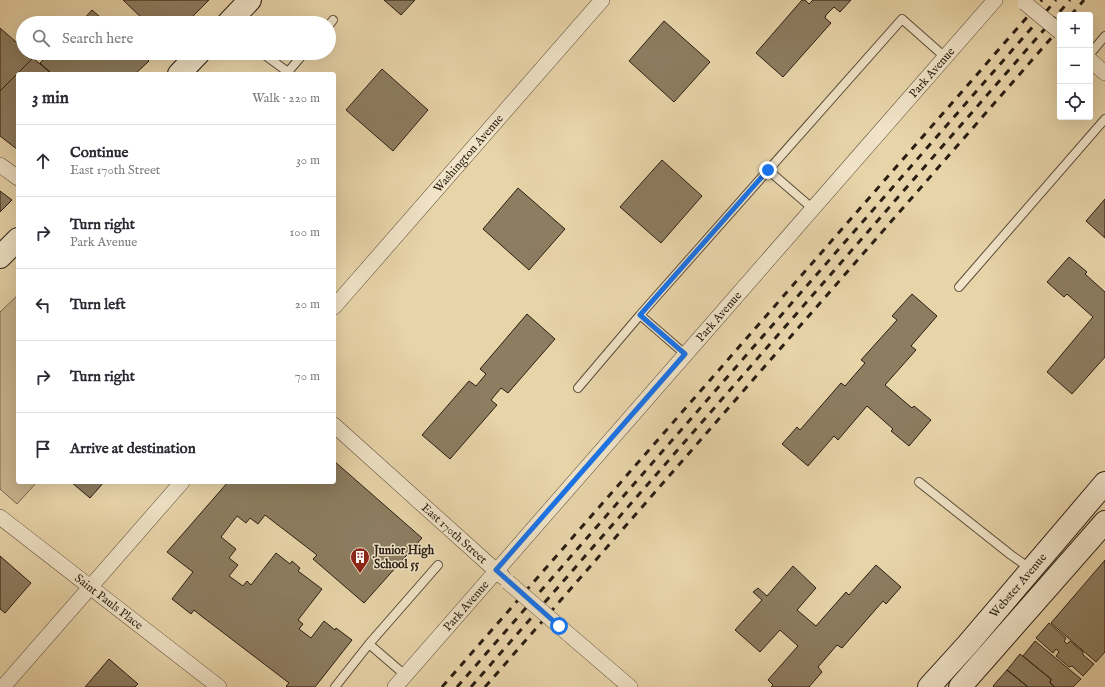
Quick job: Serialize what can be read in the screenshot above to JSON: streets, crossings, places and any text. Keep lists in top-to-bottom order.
{
  "streets": {
    "main road": ["Webster Avenue"],
    "street": [
      "Park Avenue",
      "Washington Avenue",
      "East 170th Street",
      "Saint Pauls Place"
    ]
  },
  "crossings": [
    ["Park Avenue", "East 170th Street"]
  ],
  "places": {
    "building": ["Junior High School 55"]
  },
  "page": {
    "map_buttons": ["+", "−"],
    "search": "Search here",
    "heading": ["3 min", "Walk · 220 m"],
    "list": [
      ["Continue", "East 170th Street", "30 m"],
      ["Turn right", "Park Avenue", "100 m"],
      ["Turn left", "20 m"],
      ["Turn right", "70 m"],
      "Arrive at destination"
    ]
  }
}
